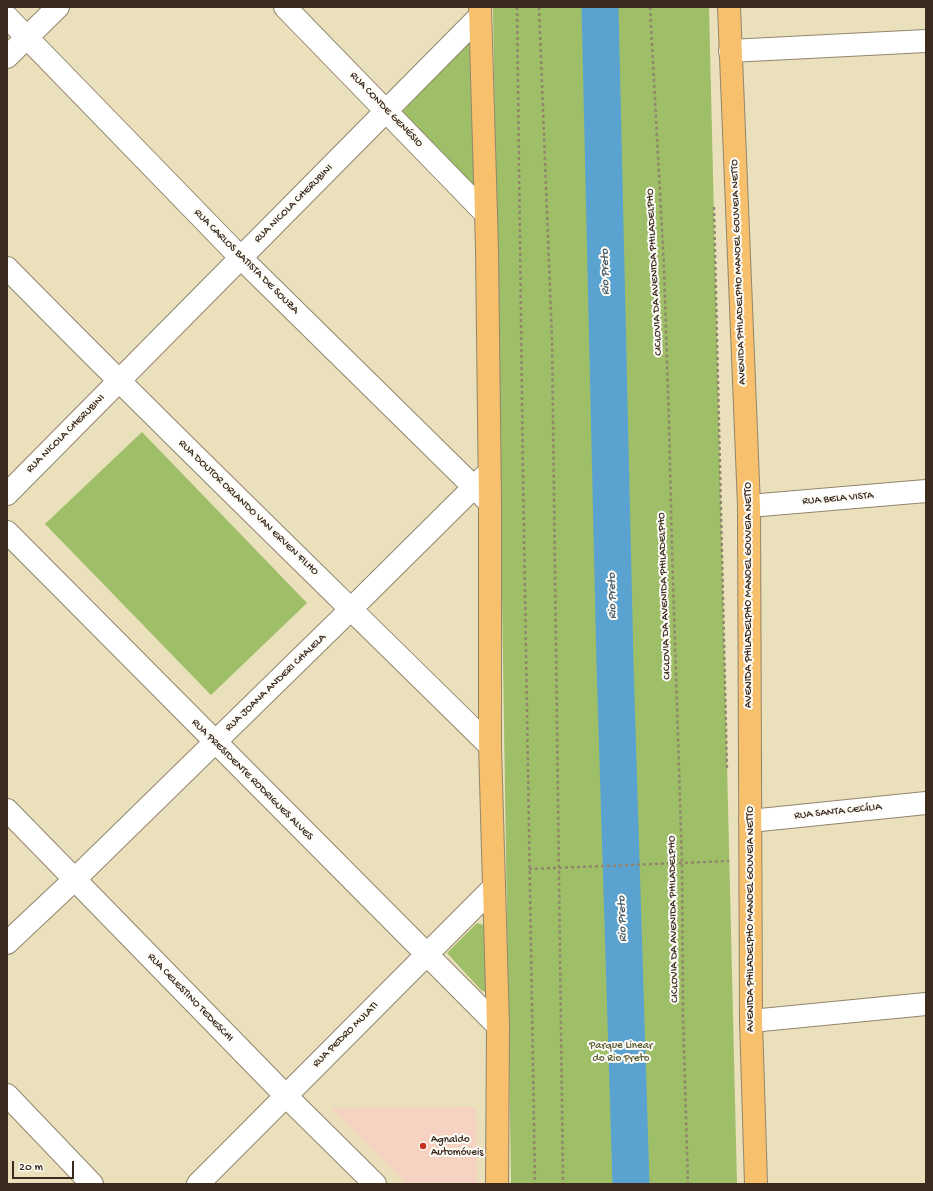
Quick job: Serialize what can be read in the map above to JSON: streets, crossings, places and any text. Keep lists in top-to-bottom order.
{
  "streets": {
    "main road": ["AVENIDA PHILADELPHO MANOEL GOUVEIA NETTO"],
    "street": [
      "RUA CONDE GENÉSIO",
      "RUA NICOLA CHERUBINI",
      "RUA CARLOS BATISTA DE SOUZA",
      "RUA BELA VISTA",
      "RUA DOUTOR ORLANDO VAN ERVEN FILHO",
      "RUA JOANA ANDERI CHALELA",
      "RUA PRESIDENTE RODRIGUES ALVES",
      "RUA SANTA CECÍLIA",
      "RUA CELESTINO TEDESCHI",
      "RUA PEDRO MULATI"
    ],
    "path": ["CICLOVIA DA AVENIDA PHILADELPHO"]
  },
  "crossings": [
    ["RUA CONDE GENÉSIO", "RUA NICOLA CHERUBINI"],
    ["RUA NICOLA CHERUBINI", "RUA CARLOS BATISTA DE SOUZA"],
    ["RUA NICOLA CHERUBINI", "RUA DOUTOR ORLANDO VAN ERVEN FILHO"],
    ["RUA CARLOS BATISTA DE SOUZA", "RUA JOANA ANDERI CHALELA"],
    ["AVENIDA PHILADELPHO MANOEL GOUVEIA NETTO", "RUA BELA VISTA"],
    ["AVENIDA PHILADELPHO MANOEL GOUVEIA NETTO", "RUA SANTA CECÍLIA"],
    ["RUA DOUTOR ORLANDO VAN ERVEN FILHO", "RUA JOANA ANDERI CHALELA"],
    ["RUA JOANA ANDERI CHALELA", "RUA PRESIDENTE RODRIGUES ALVES"],
    ["RUA JOANA ANDERI CHALELA", "RUA CELESTINO TEDESCHI"],
    ["RUA PRESIDENTE RODRIGUES ALVES", "RUA PEDRO MULATI"],
    ["RUA CELESTINO TEDESCHI", "RUA PEDRO MULATI"]
  ],
  "water": ["Rio Preto"],
  "parks": ["Parque Linear do Rio Preto"],
  "places": ["Agnaldo Automóveis"],
  "scale_bar": "20 m"
}
